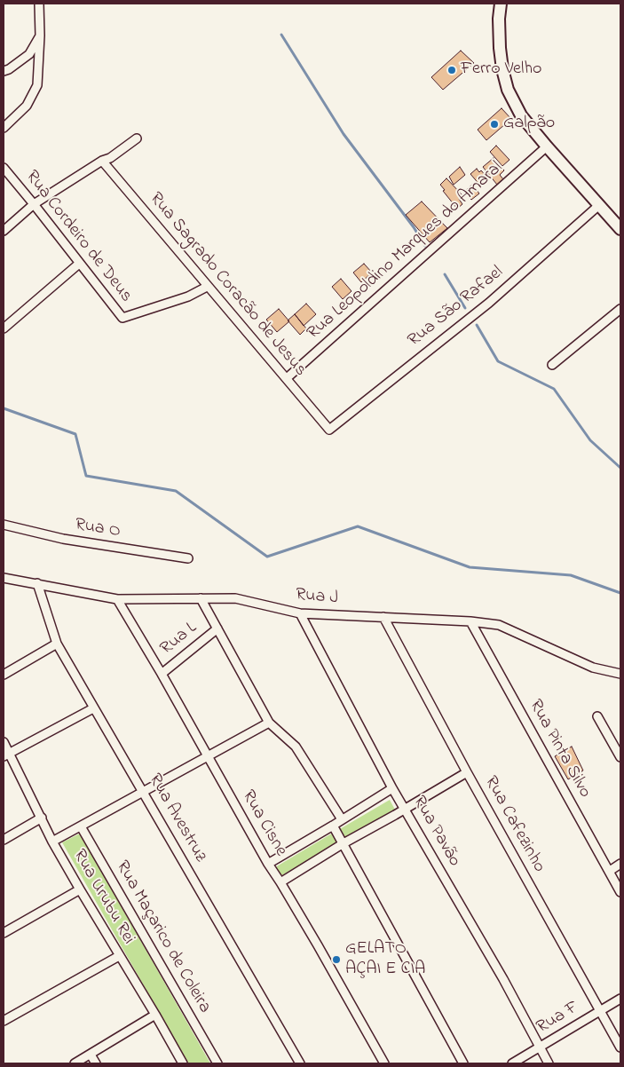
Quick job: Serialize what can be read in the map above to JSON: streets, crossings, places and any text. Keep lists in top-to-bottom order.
{
  "streets": {
    "street": [
      "Rua Cordeiro de Deus",
      "Rua Leopoldino Marques do Amaral",
      "Rua Sagrado Coracão de Jesus",
      "Rua São Rafael",
      "Rua O",
      "Rua J",
      "Rua L",
      "Rua Pinta Silvo",
      "Rua Avestruz",
      "Rua Cisne",
      "Rua Cafezinho",
      "Rua Pavão",
      "Rua Urubu Rei",
      "Rua Maçarico de Coleira",
      "Rua F"
    ]
  },
  "crossings": [
    ["Rua Cordeiro de Deus", "Rua Sagrado Coracão de Jesus"],
    ["Rua Leopoldino Marques do Amaral", "Rua Sagrado Coracão de Jesus"],
    ["Rua Sagrado Coracão de Jesus", "Rua São Rafael"],
    ["Rua J", "Rua Pinta Silvo"],
    ["Rua J", "Rua Avestruz"],
    ["Rua J", "Rua Cisne"],
    ["Rua J", "Rua Cafezinho"],
    ["Rua J", "Rua Pavão"],
    ["Rua L", "Rua Cisne"],
    ["Rua Cafezinho", "Rua F"],
    ["Rua Pavão", "Rua F"]
  ],
  "places": ["Ferro Velho", "Galpão", "GELATO AÇAI E CIA"]
}
